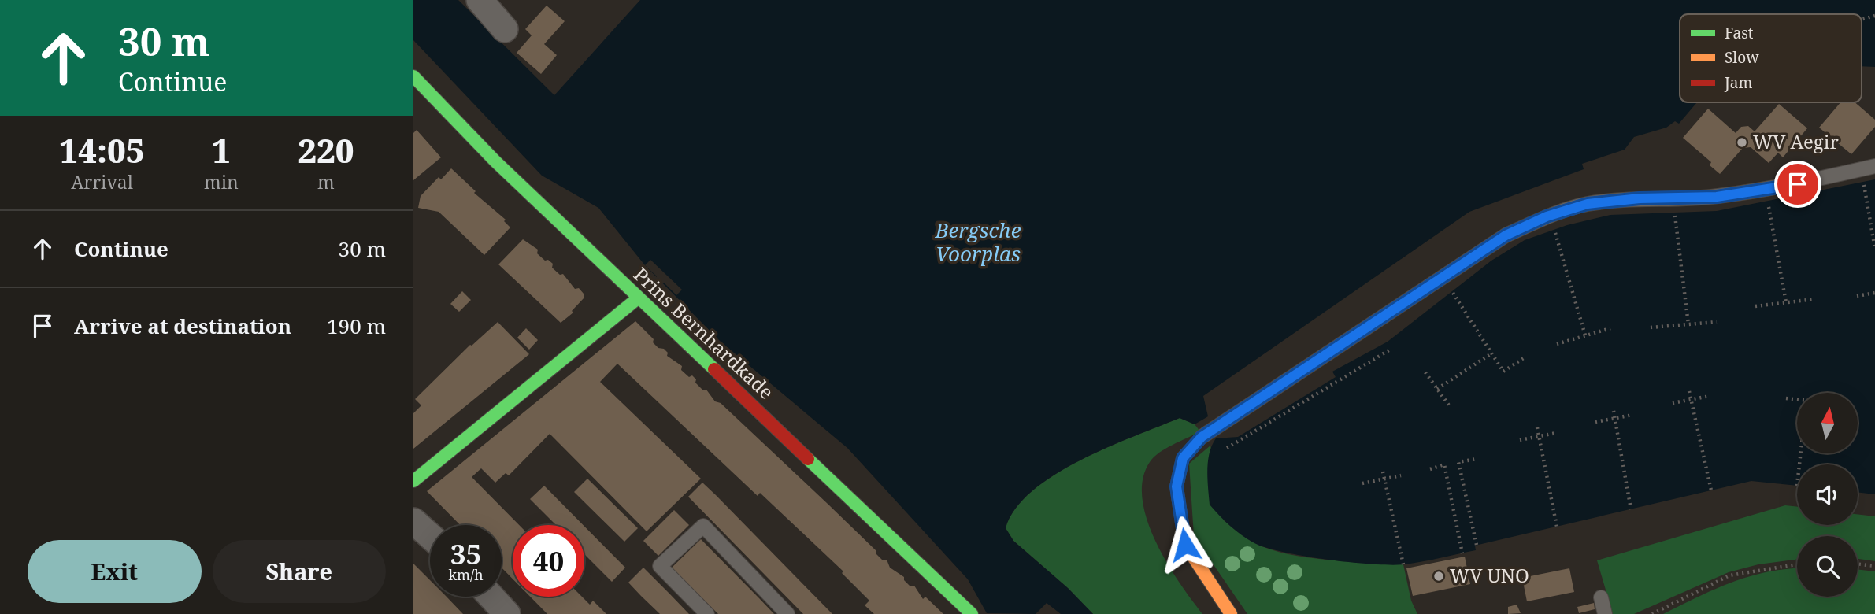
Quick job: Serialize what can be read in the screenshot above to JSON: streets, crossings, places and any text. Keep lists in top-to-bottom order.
{
  "streets": {
    "street": ["Prins Bernhardkade"]
  },
  "water": ["Bergsche Voorplas"],
  "places": ["WV Aegir", "WV UNO"],
  "legend": ["Fast", "Slow", "Jam"],
  "north": "top",
  "page": {
    "turn": ["30 m", "Continue"],
    "eta": [
      "14:05",
      "Arrival",
      "1",
      "min",
      "220",
      "m"
    ],
    "list": [
      {
        "name": "Continue",
        "value": "30 m"
      },
      {
        "name": "Arrive at destination",
        "value": "190 m"
      }
    ],
    "speed": "35 km/h",
    "limit": "40",
    "buttons": ["Exit", "Share"]
  }
}
